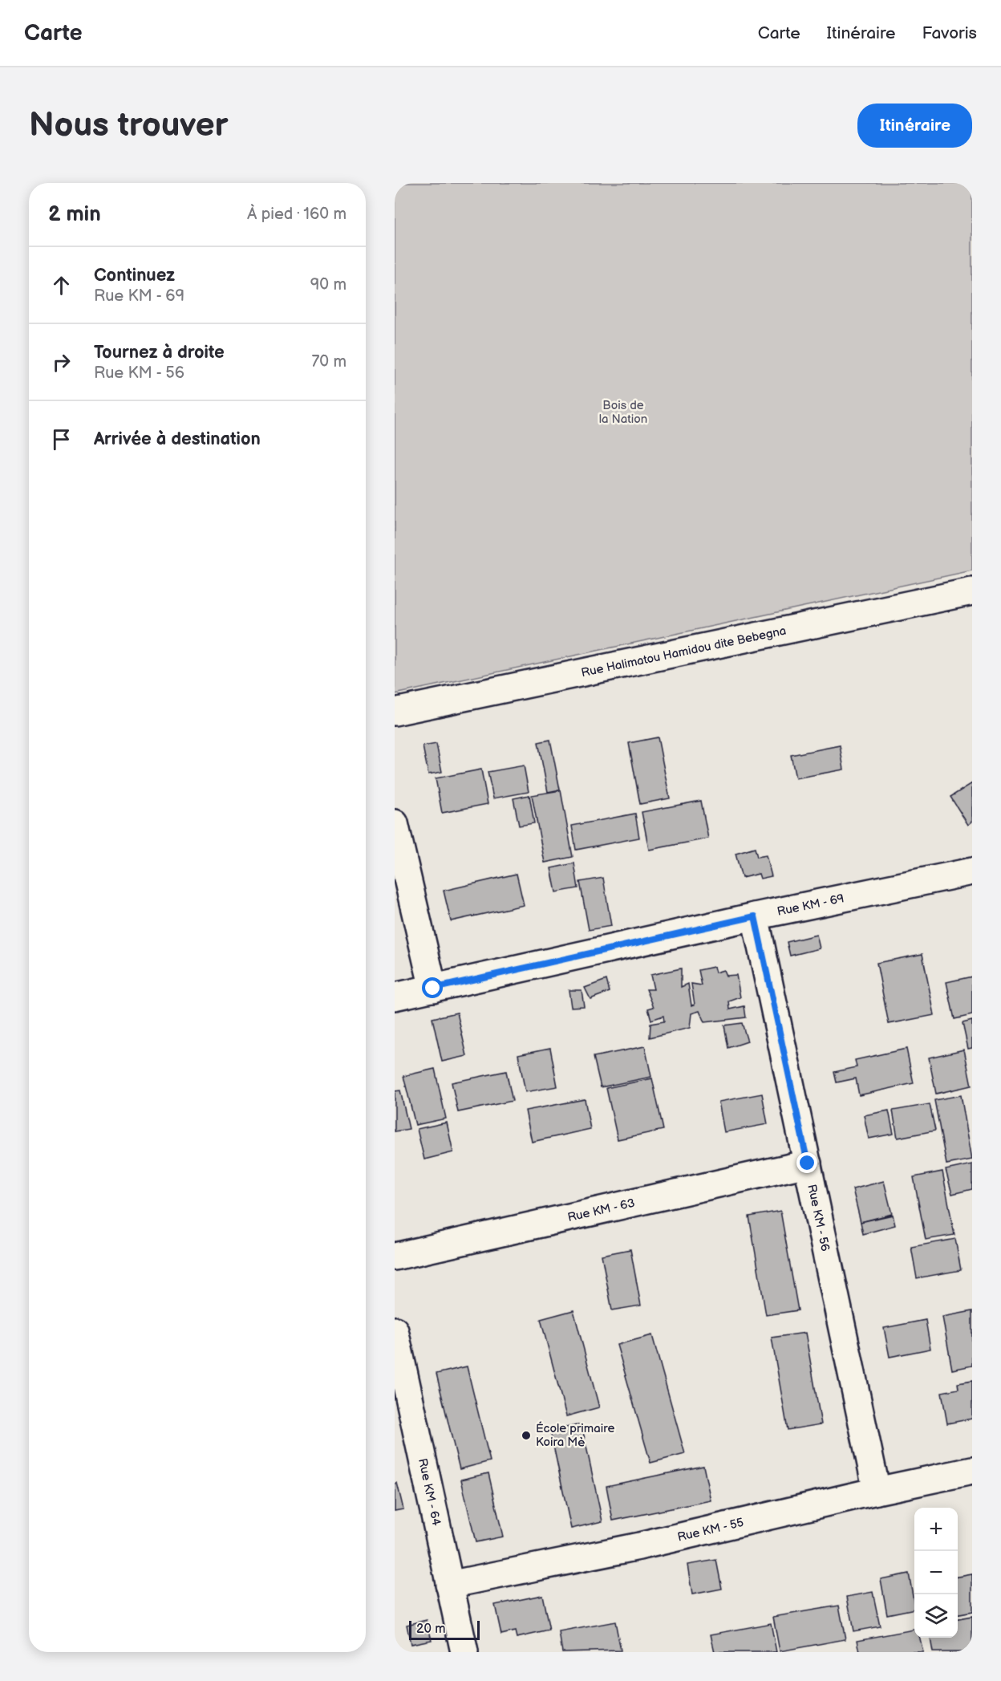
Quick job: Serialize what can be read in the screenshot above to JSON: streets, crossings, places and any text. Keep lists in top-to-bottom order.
{
  "streets": {
    "street": [
      "Rue Halimatou Hamidou dite Bebegna",
      "Rue KM - 69",
      "Rue KM - 63",
      "Rue KM - 56",
      "Rue KM - 64",
      "Rue KM - 55"
    ]
  },
  "crossings": [
    ["Rue KM - 69", "Rue KM - 56"],
    ["Rue KM - 63", "Rue KM - 56"],
    ["Rue KM - 56", "Rue KM - 55"],
    ["Rue KM - 64", "Rue KM - 55"]
  ],
  "parks": ["Bois de la Nation"],
  "places": ["École primaire Koira Mè"],
  "scale_bar": "20 m",
  "page": {
    "header": "Carte",
    "nav": ["Carte", "Itinéraire", "Favoris"],
    "buttons": "Itinéraire",
    "title": "Nous trouver",
    "heading": ["2 min", "À pied · 160 m"],
    "list": [
      ["Continuez", "Rue KM - 69", "90 m"],
      ["Tournez à droite", "Rue KM - 56", "70 m"],
      "Arrivée à destination"
    ],
    "map_buttons": ["+", "−"],
    "scale": "20 m"
  }
}
